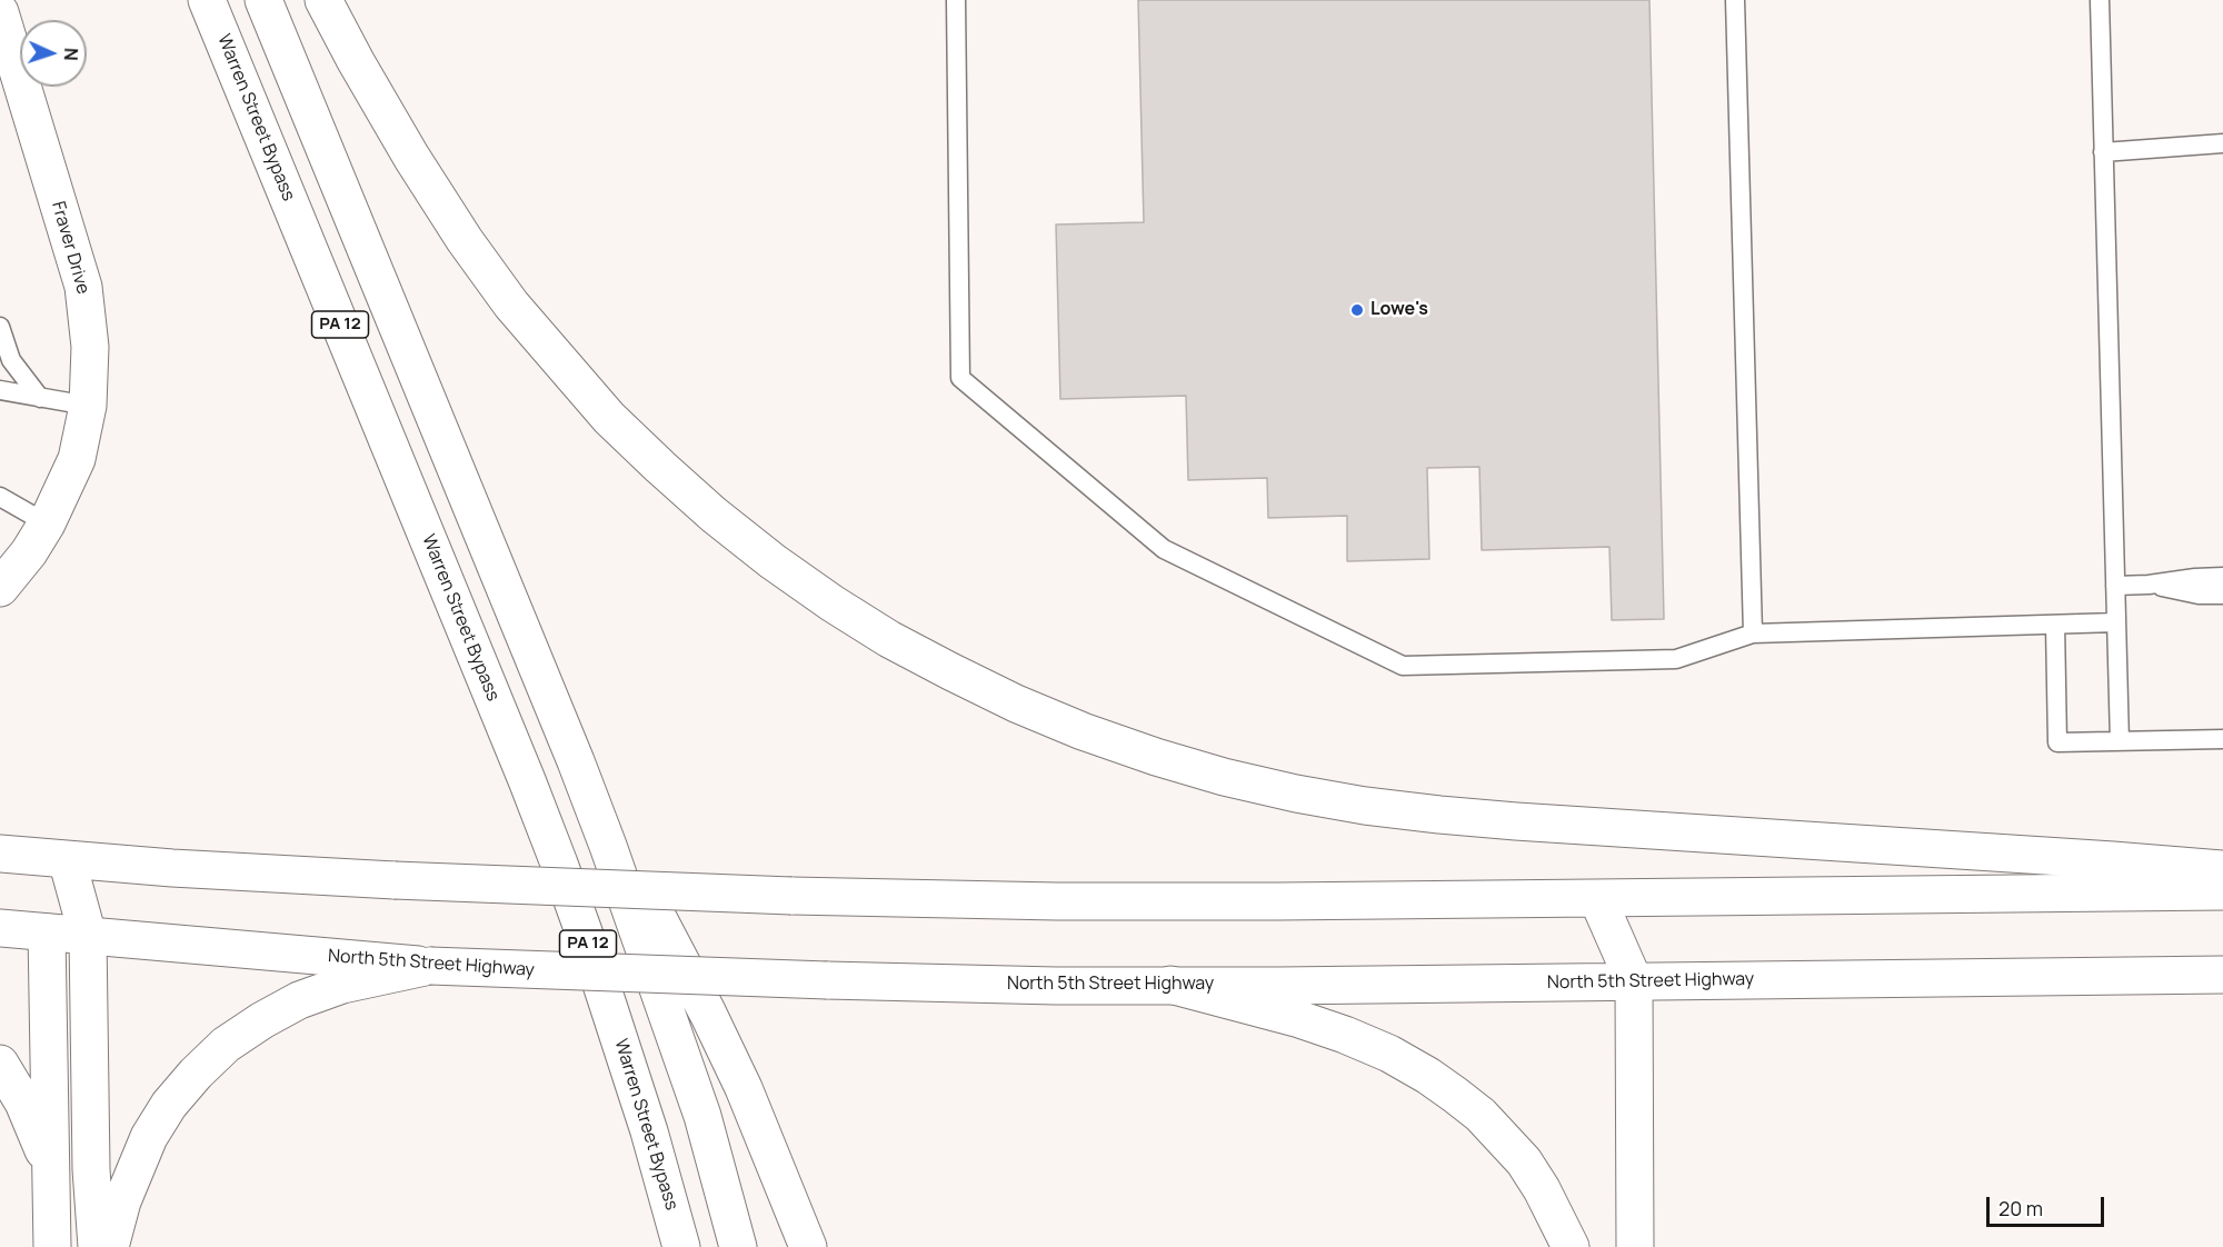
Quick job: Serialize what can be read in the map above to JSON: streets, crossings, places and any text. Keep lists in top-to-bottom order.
{
  "streets": {
    "main road": [
      "Warren Street Bypass",
      "Fraver Drive",
      "PA 12",
      "North 5th Street Highway"
    ]
  },
  "places": ["Lowe's"],
  "scale_bar": "20 m",
  "north": "right"
}
